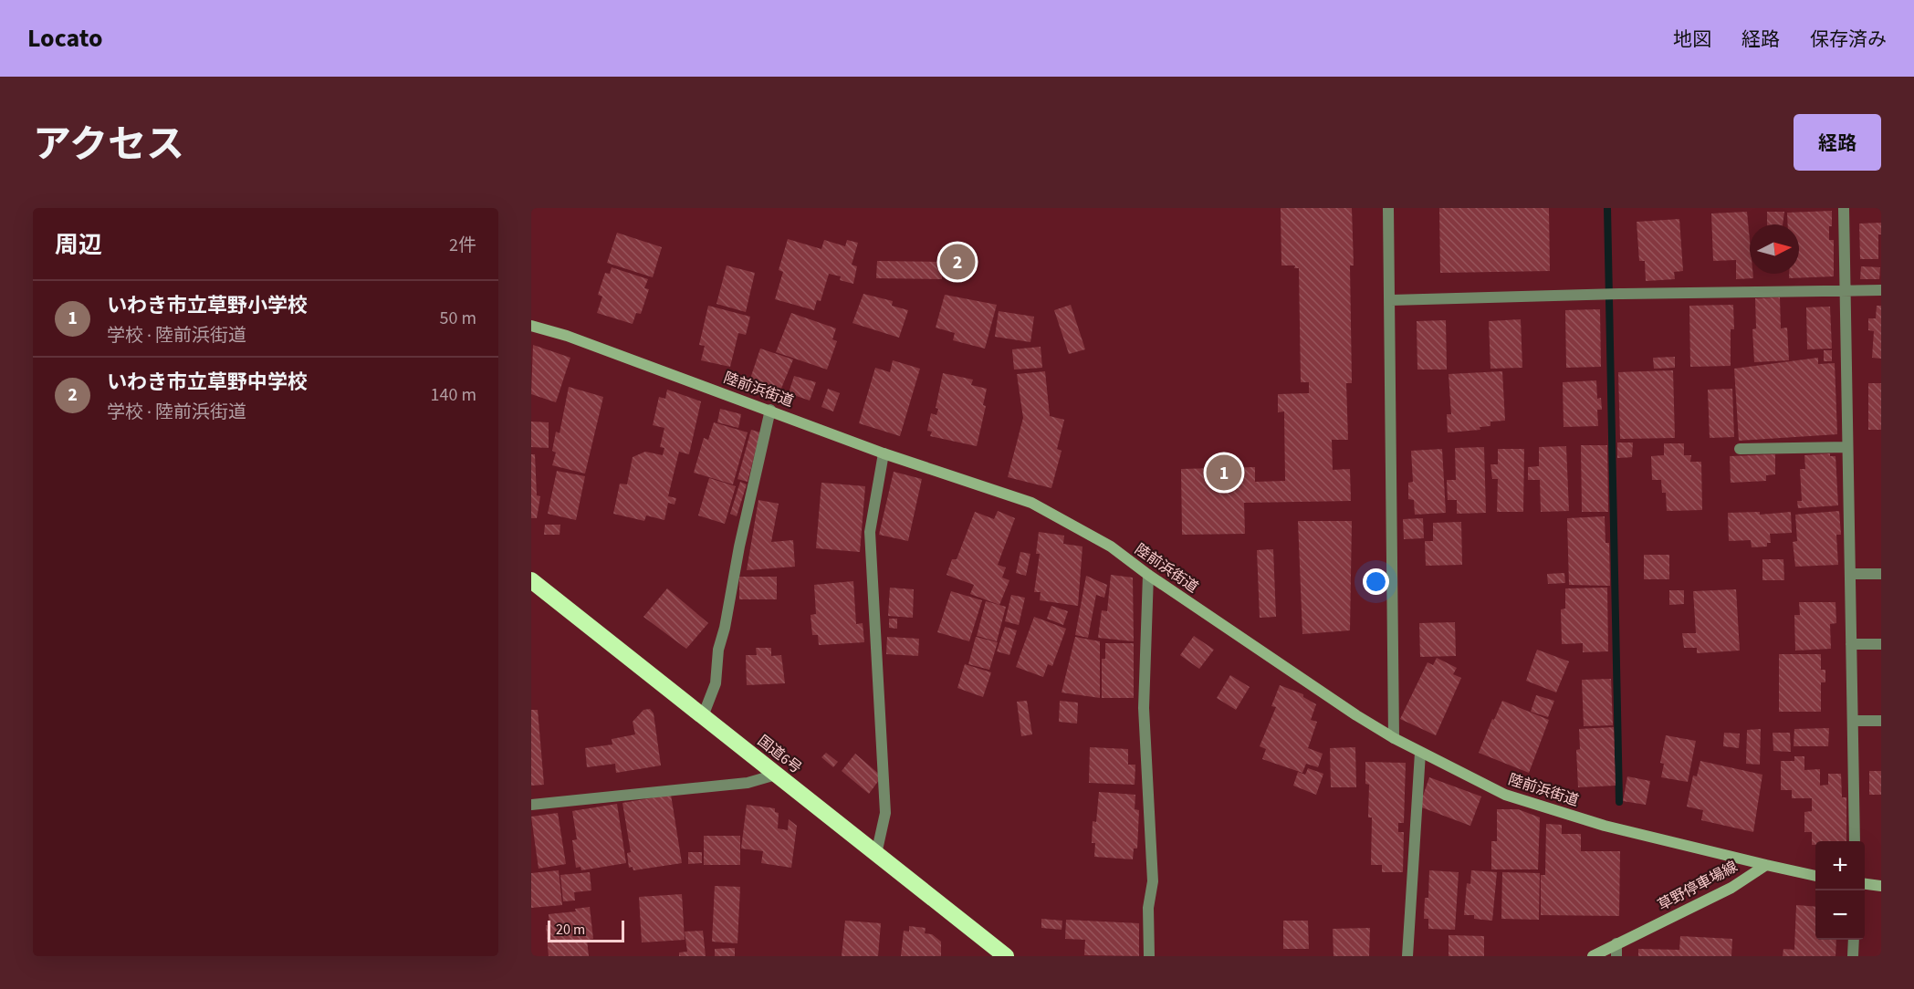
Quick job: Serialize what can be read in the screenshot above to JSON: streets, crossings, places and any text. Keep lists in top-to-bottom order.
{
  "streets": {
    "highway": ["国道6号"],
    "street": ["陸前浜街道", "草野停車場線"]
  },
  "crossings": [
    ["陸前浜街道", "草野停車場線"]
  ],
  "scale_bar": "20 m",
  "north": "right",
  "page": {
    "header": "Locato",
    "nav": ["地図", "経路", "保存済み"],
    "title": "アクセス",
    "buttons": "経路",
    "heading": ["周辺", "2件"],
    "pins": ["2", "1"],
    "list": [
      {
        "mark": "1",
        "name": "いわき市立草野小学校",
        "note": "学校 · 陸前浜街道",
        "value": "50 m"
      },
      {
        "mark": "2",
        "name": "いわき市立草野中学校",
        "note": "学校 · 陸前浜街道",
        "value": "140 m"
      }
    ],
    "map_buttons": ["+", "−"],
    "scale": "20 m"
  }
}
